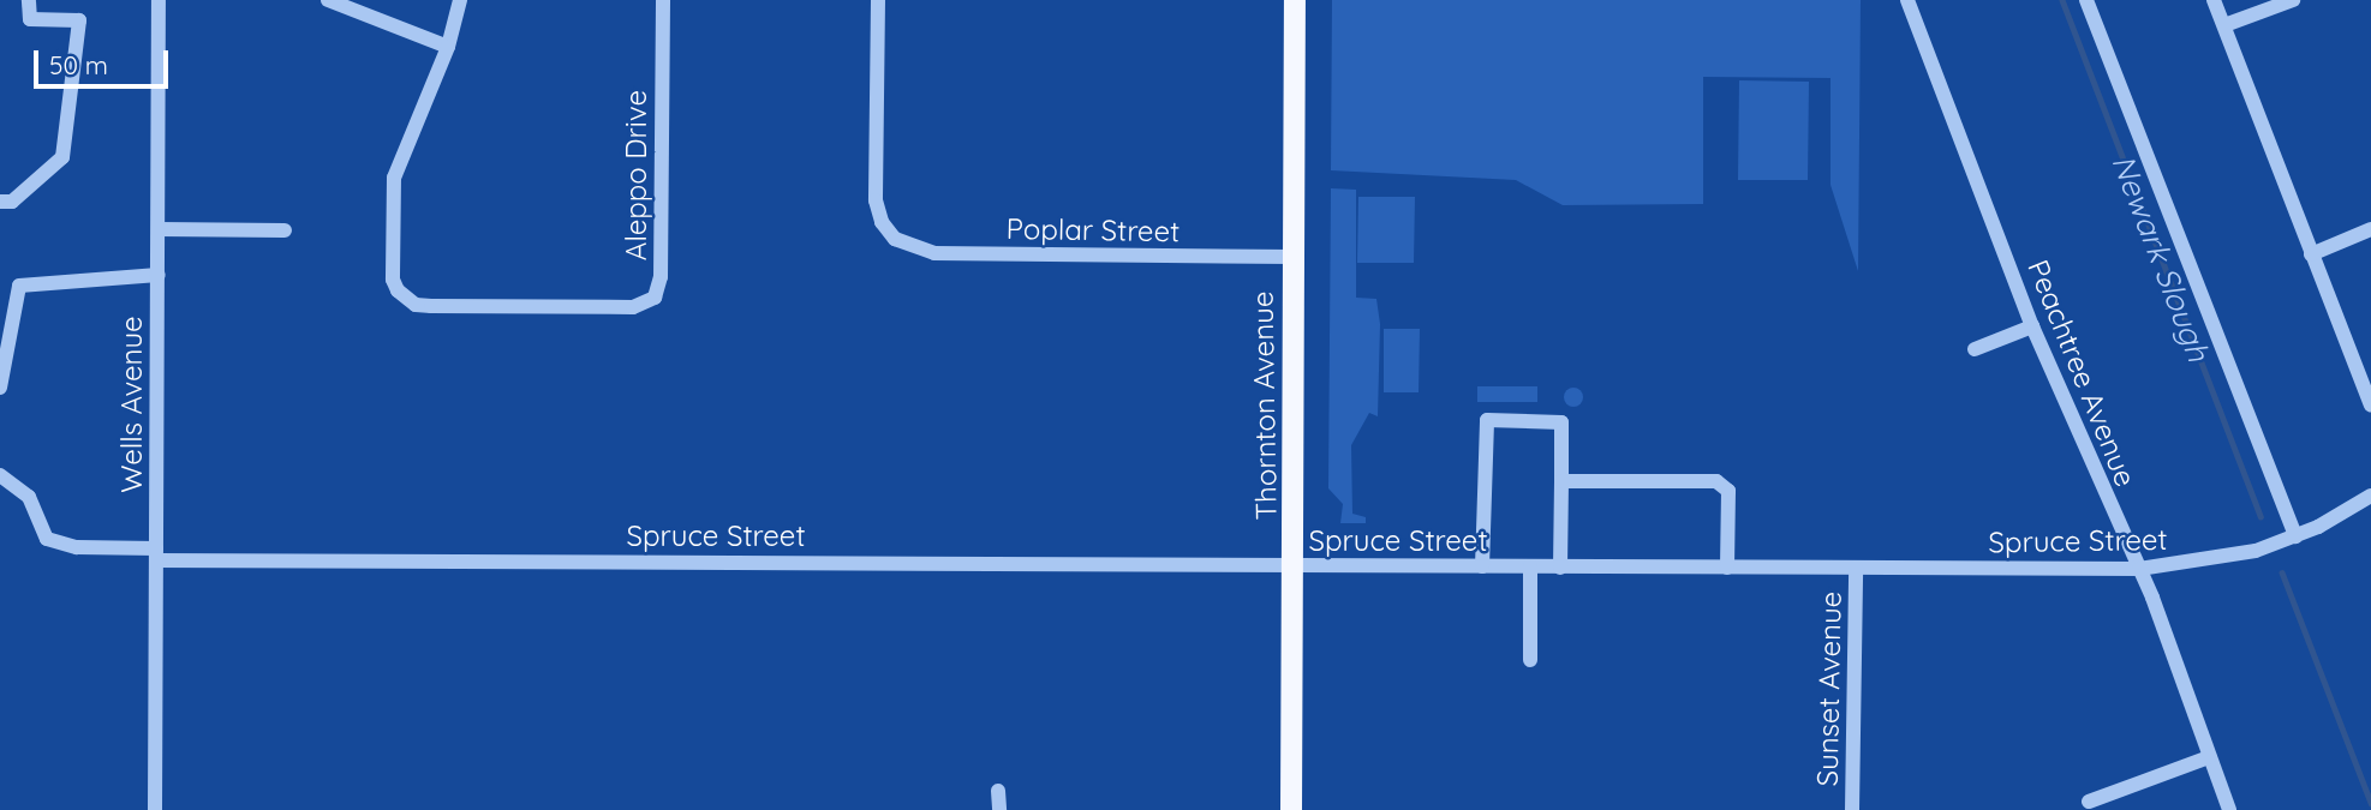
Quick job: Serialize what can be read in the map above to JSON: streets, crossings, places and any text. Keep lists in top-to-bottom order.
{
  "streets": {
    "main road": ["Thornton Avenue"],
    "street": [
      "Aleppo Drive",
      "Poplar Street",
      "Peachtree Avenue",
      "Wells Avenue",
      "Spruce Street",
      "Sunset Avenue"
    ]
  },
  "crossings": [
    ["Poplar Street", "Thornton Avenue"],
    ["Peachtree Avenue", "Spruce Street"],
    ["Wells Avenue", "Spruce Street"],
    ["Thornton Avenue", "Spruce Street"],
    ["Spruce Street", "Sunset Avenue"]
  ],
  "water": ["Newark Slough"],
  "scale_bar": "50 m"
}
